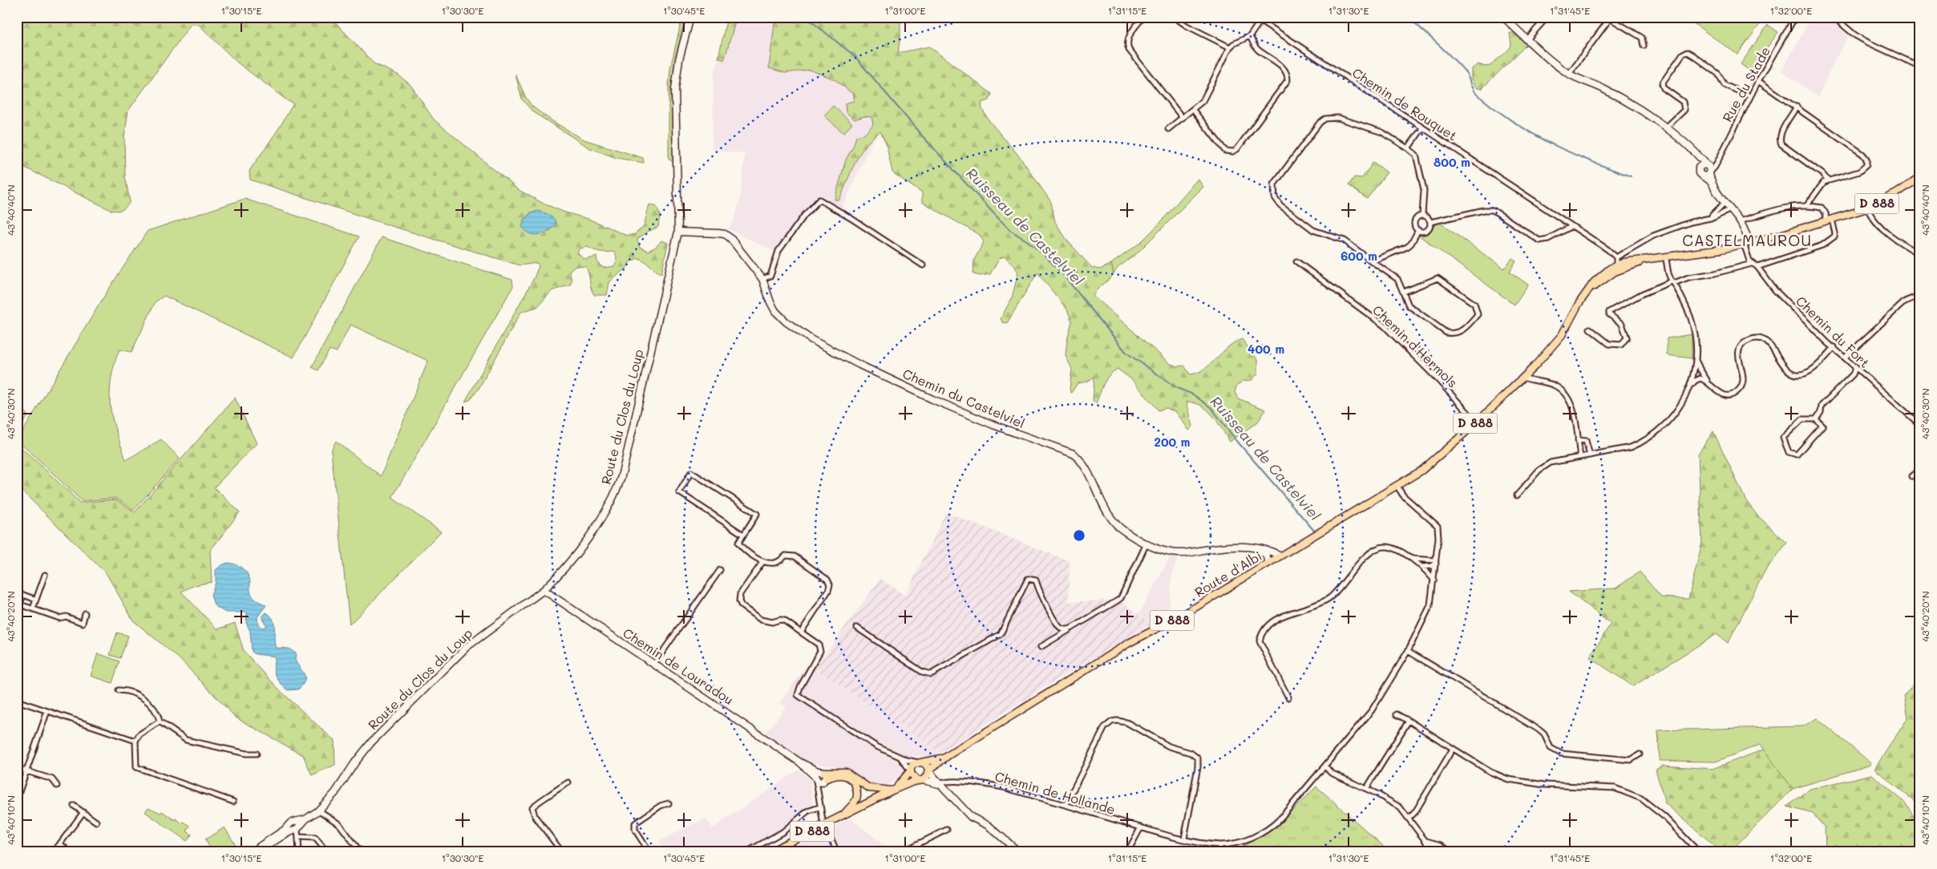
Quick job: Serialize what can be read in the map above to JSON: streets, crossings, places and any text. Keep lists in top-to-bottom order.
{
  "streets": {
    "main road": ["D 888", "Route d'Albi"],
    "street": [
      "Rue du Stade",
      "Chemin de Rouquet",
      "Chemin du Fort",
      "Chemin d'Hermols",
      "Chemin du Castelviel",
      "Route du Clos du Loup",
      "Chemin de Louradou",
      "Chemin de Hollande"
    ]
  },
  "crossings": [
    ["Chemin de Rouquet", "D 888"],
    ["D 888", "Chemin d'Hermols"],
    ["D 888", "Route d'Albi"],
    ["D 888", "Chemin de Hollande"],
    ["Chemin du Castelviel", "Route du Clos du Loup"],
    ["Chemin du Castelviel", "Route d'Albi"],
    ["Route du Clos du Loup", "Chemin de Louradou"],
    ["Route d'Albi", "Chemin de Hollande"]
  ],
  "districts": ["CASTELMAUROU"],
  "water": ["Ruisseau de Castelviel"],
  "coordinates": [
    "1°30'15\"E",
    "1°30'30\"E",
    "1°30'45\"E",
    "1°31'00\"E",
    "1°31'15\"E",
    "1°31'30\"E",
    "1°31'45\"E",
    "1°32'00\"E",
    "43°40'40\"N",
    "43°40'30\"N",
    "43°40'20\"N",
    "43°40'10\"N"
  ],
  "rings": [
    "800 m",
    "600 m",
    "400 m",
    "200 m"
  ]
}
